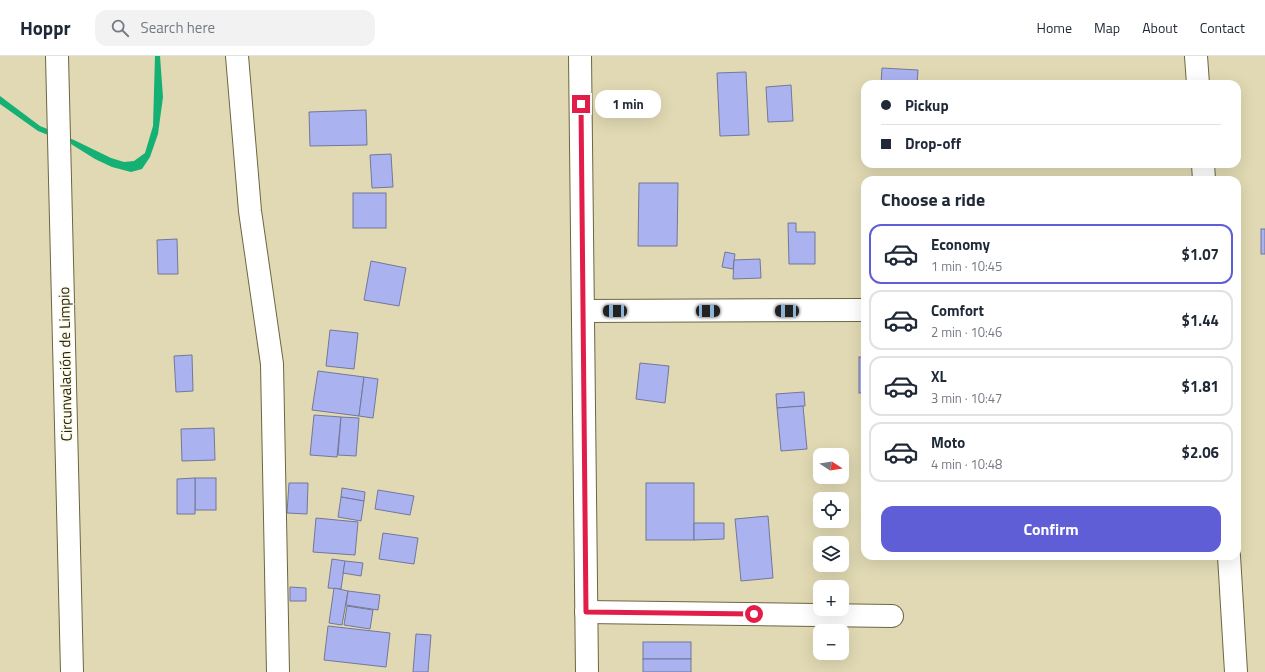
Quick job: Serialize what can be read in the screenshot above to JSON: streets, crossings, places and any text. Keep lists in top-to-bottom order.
{
  "streets": {
    "main road": ["Circunvalación de Limpio"]
  },
  "north": "right",
  "page": {
    "header": "Hoppr",
    "search": "Search here",
    "nav": [
      "Home",
      "Map",
      "About",
      "Contact"
    ],
    "banner": ["Pickup", "Drop-off"],
    "bubble": "1 min",
    "heading": "Choose a ride",
    "list": [
      {
        "name": "Economy",
        "note": "1 min · 10:45",
        "value": "$1.07"
      },
      {
        "name": "Comfort",
        "note": "2 min · 10:46",
        "value": "$1.44"
      },
      {
        "name": "XL",
        "note": "3 min · 10:47",
        "value": "$1.81"
      },
      {
        "name": "Moto",
        "note": "4 min · 10:48",
        "value": "$2.06"
      }
    ],
    "map_buttons": ["+", "−"],
    "buttons": "Confirm"
  }
}
